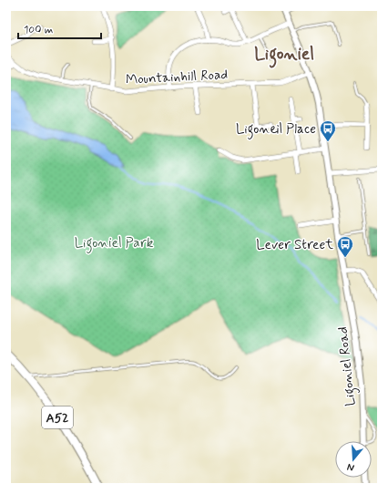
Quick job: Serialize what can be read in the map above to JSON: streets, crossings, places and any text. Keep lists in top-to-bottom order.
{
  "streets": {
    "main road": ["A52"],
    "street": ["Mountainhill Road", "Ligoniel Road"]
  },
  "crossings": [
    ["Mountainhill Road", "Ligoniel Road"]
  ],
  "districts": ["Ligoniel"],
  "parks": ["Ligoniel Park"],
  "places": {
    "bus stop": ["Ligoneil Place", "Lever Street"]
  },
  "scale_bar": "100 m",
  "north": "bottom"
}
